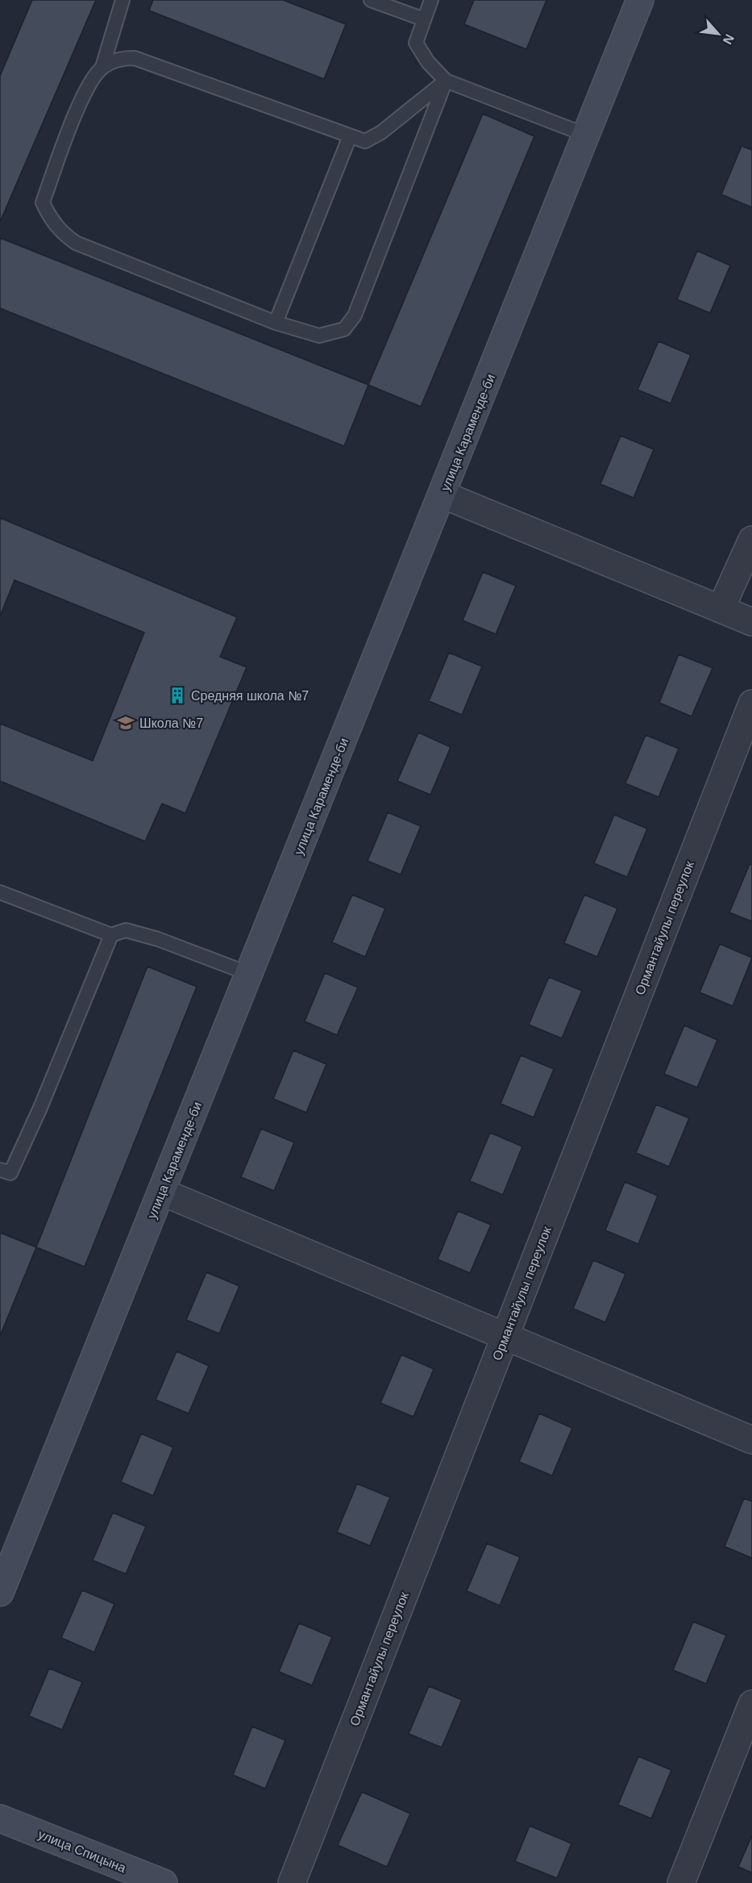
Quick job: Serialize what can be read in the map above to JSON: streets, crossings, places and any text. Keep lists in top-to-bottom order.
{
  "streets": {
    "street": ["улица Караменде-би", "Ормантайулы переулок", "улица Спицына"]
  },
  "places": {
    "building": ["Средняя школа №7"],
    "school or university": ["Школа №7"]
  },
  "north": "bottom right"
}
